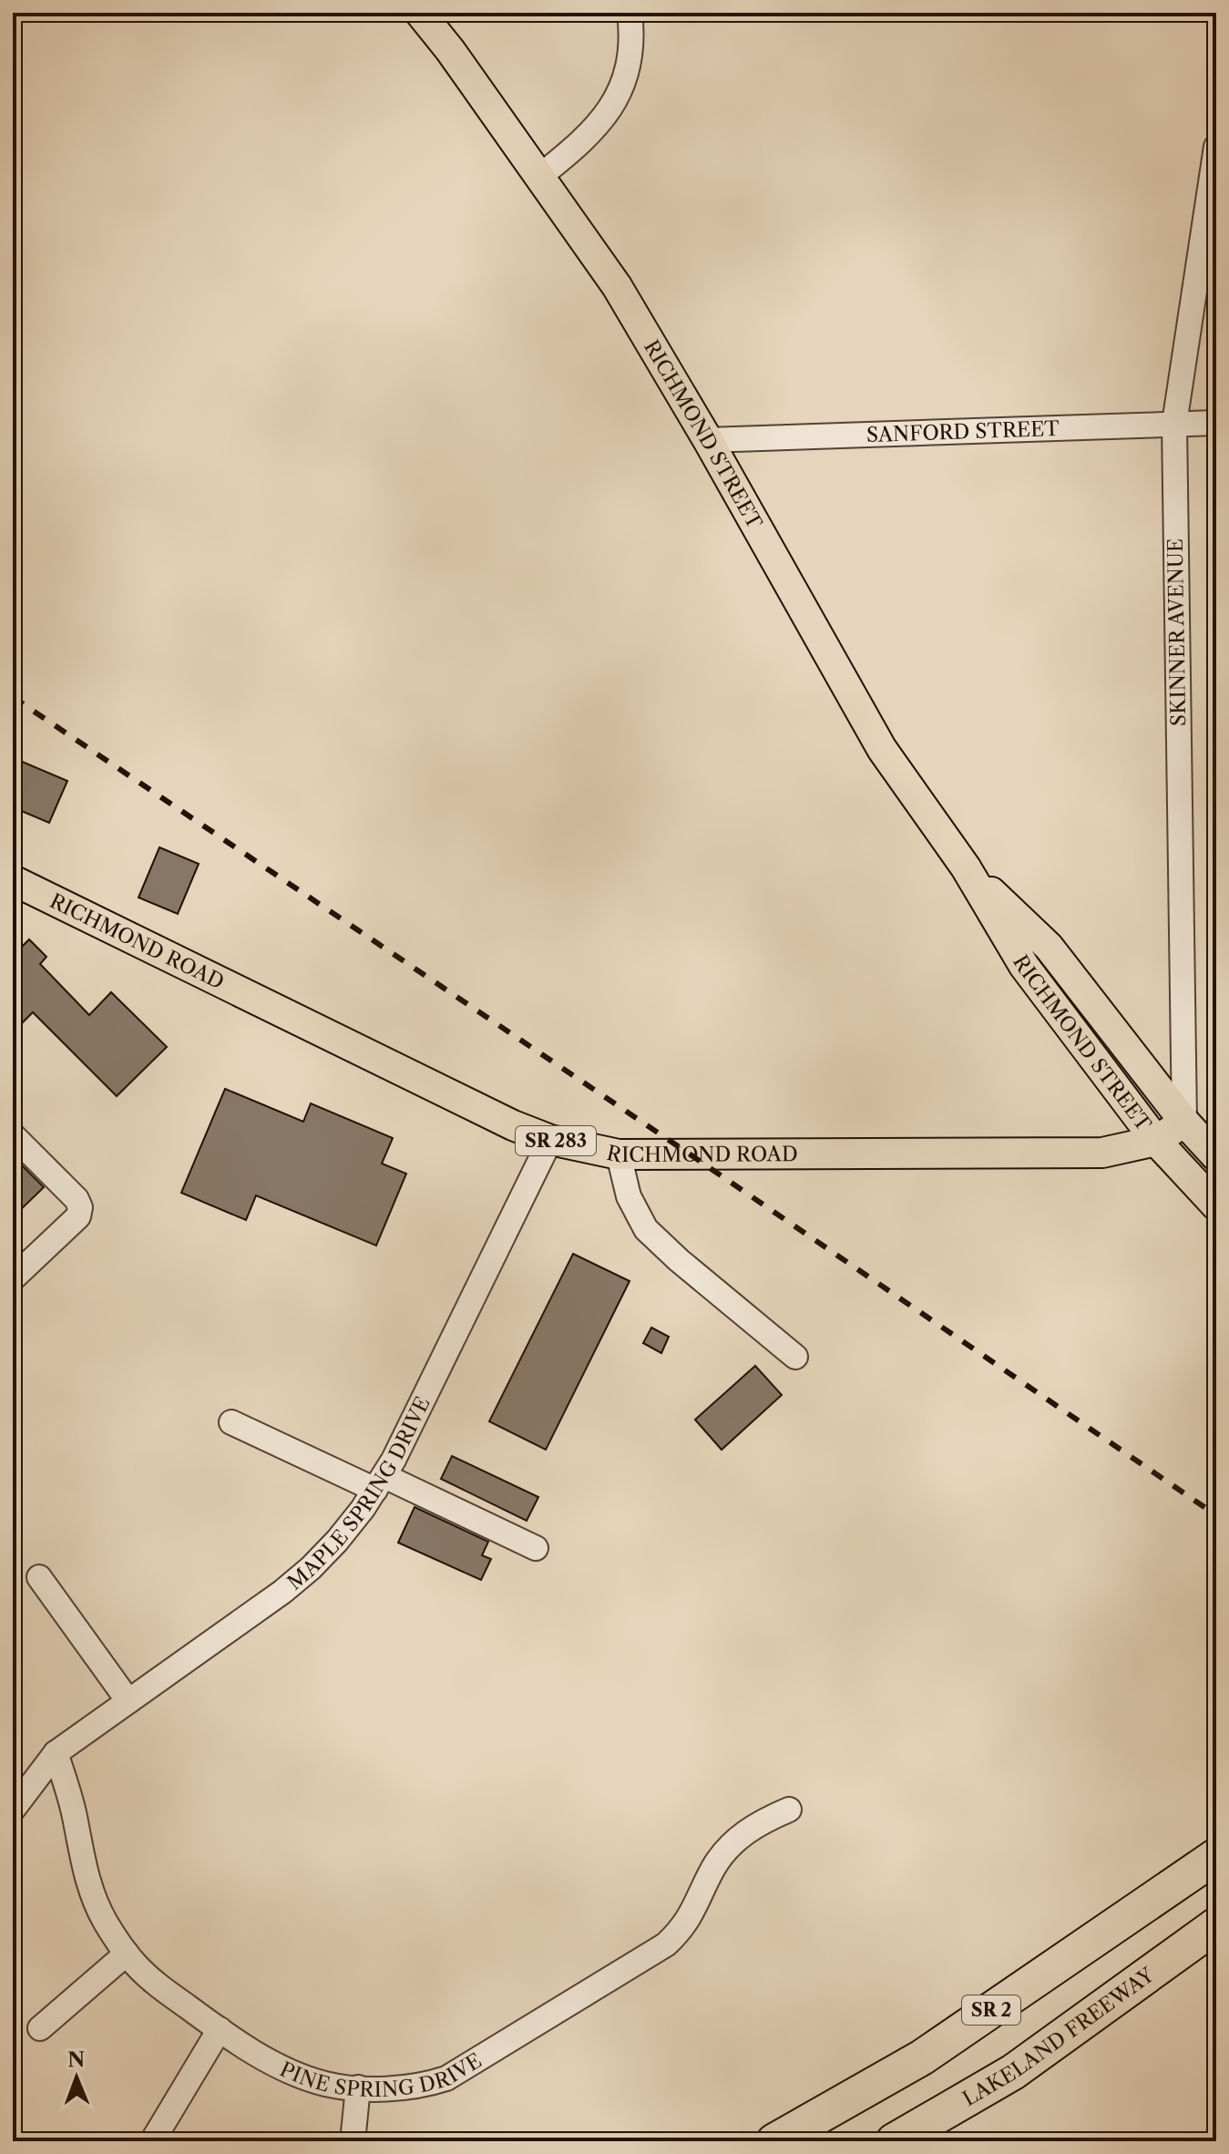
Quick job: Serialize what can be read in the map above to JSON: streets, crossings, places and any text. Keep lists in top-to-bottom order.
{
  "streets": {
    "highway": ["SR 2", "LAKELAND FREEWAY"],
    "main road": ["RICHMOND STREET", "RICHMOND ROAD", "SR 283"],
    "street": [
      "SANFORD STREET",
      "SKINNER AVENUE",
      "MAPLE SPRING DRIVE",
      "PINE SPRING DRIVE"
    ]
  },
  "crossings": [
    ["SANFORD STREET", "RICHMOND STREET"],
    ["SANFORD STREET", "SKINNER AVENUE"],
    ["RICHMOND STREET", "SKINNER AVENUE"],
    ["RICHMOND STREET", "RICHMOND ROAD"],
    ["SKINNER AVENUE", "RICHMOND ROAD"],
    ["RICHMOND ROAD", "MAPLE SPRING DRIVE"],
    ["MAPLE SPRING DRIVE", "PINE SPRING DRIVE"]
  ],
  "north": "top"
}
